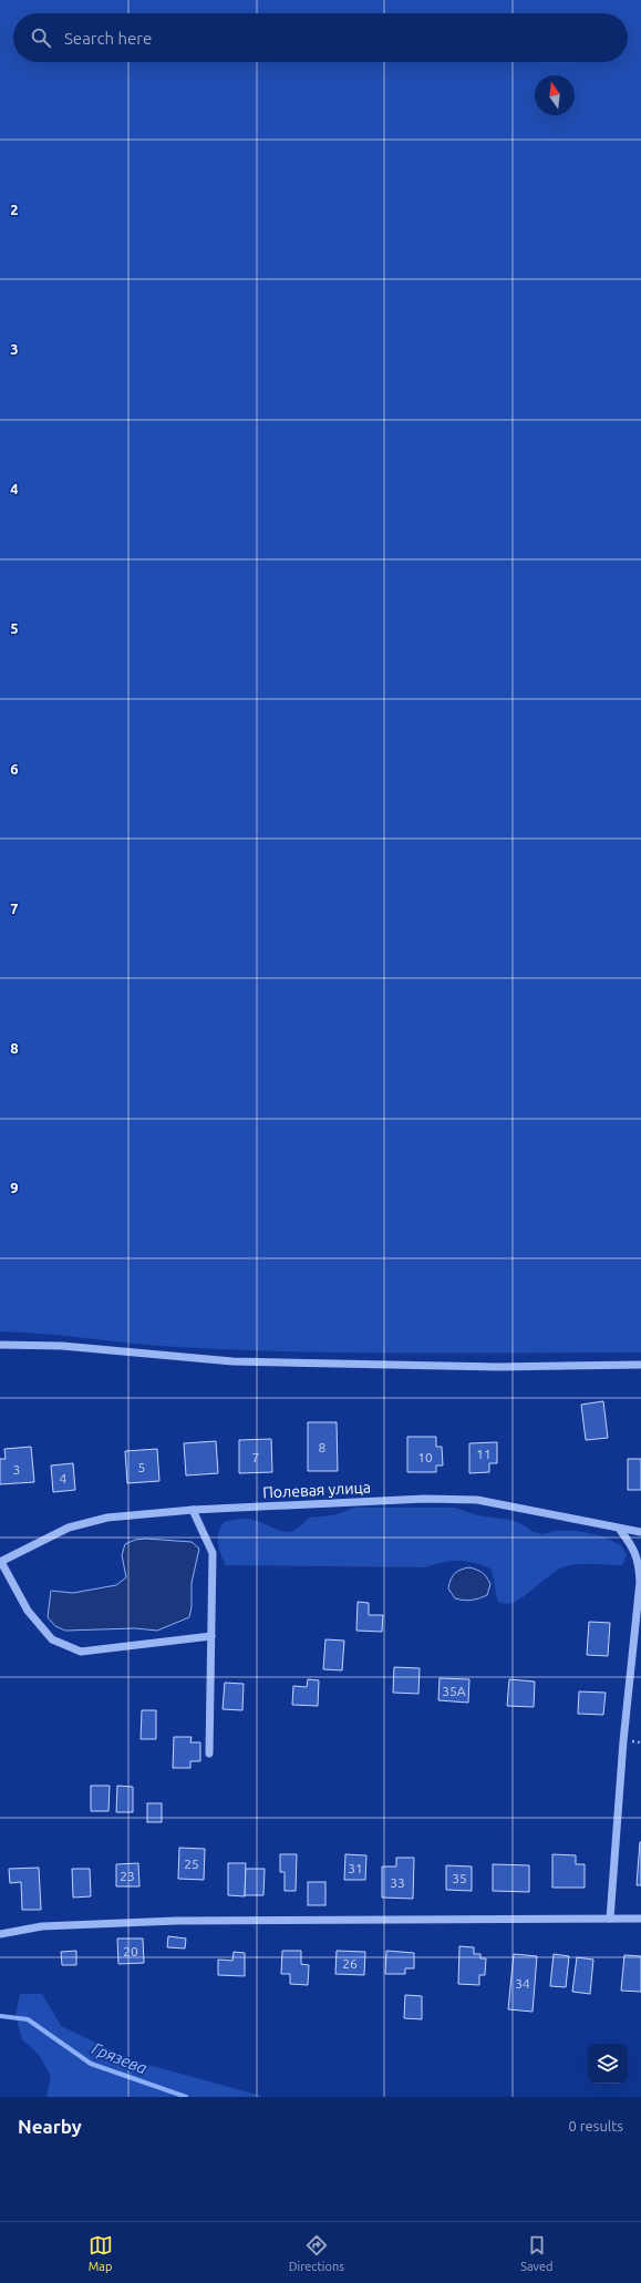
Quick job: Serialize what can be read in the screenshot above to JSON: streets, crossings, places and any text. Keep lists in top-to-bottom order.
{
  "streets": {
    "street": ["Полевая улица"]
  },
  "water": ["Грязева"],
  "house_numbers": [
    "8",
    "11",
    "7",
    "10",
    "5",
    "3",
    "4",
    "35А",
    "25",
    "31",
    "23",
    "35",
    "33",
    "20",
    "26",
    "34"
  ],
  "north": "top",
  "page": {
    "search": "Search here",
    "heading": ["Nearby", "0 results"],
    "nav": ["Map", "Directions", "Saved"]
  },
  "grid": {
    "rows": [
      "2",
      "3",
      "4",
      "5",
      "6",
      "7",
      "8",
      "9"
    ]
  }
}
